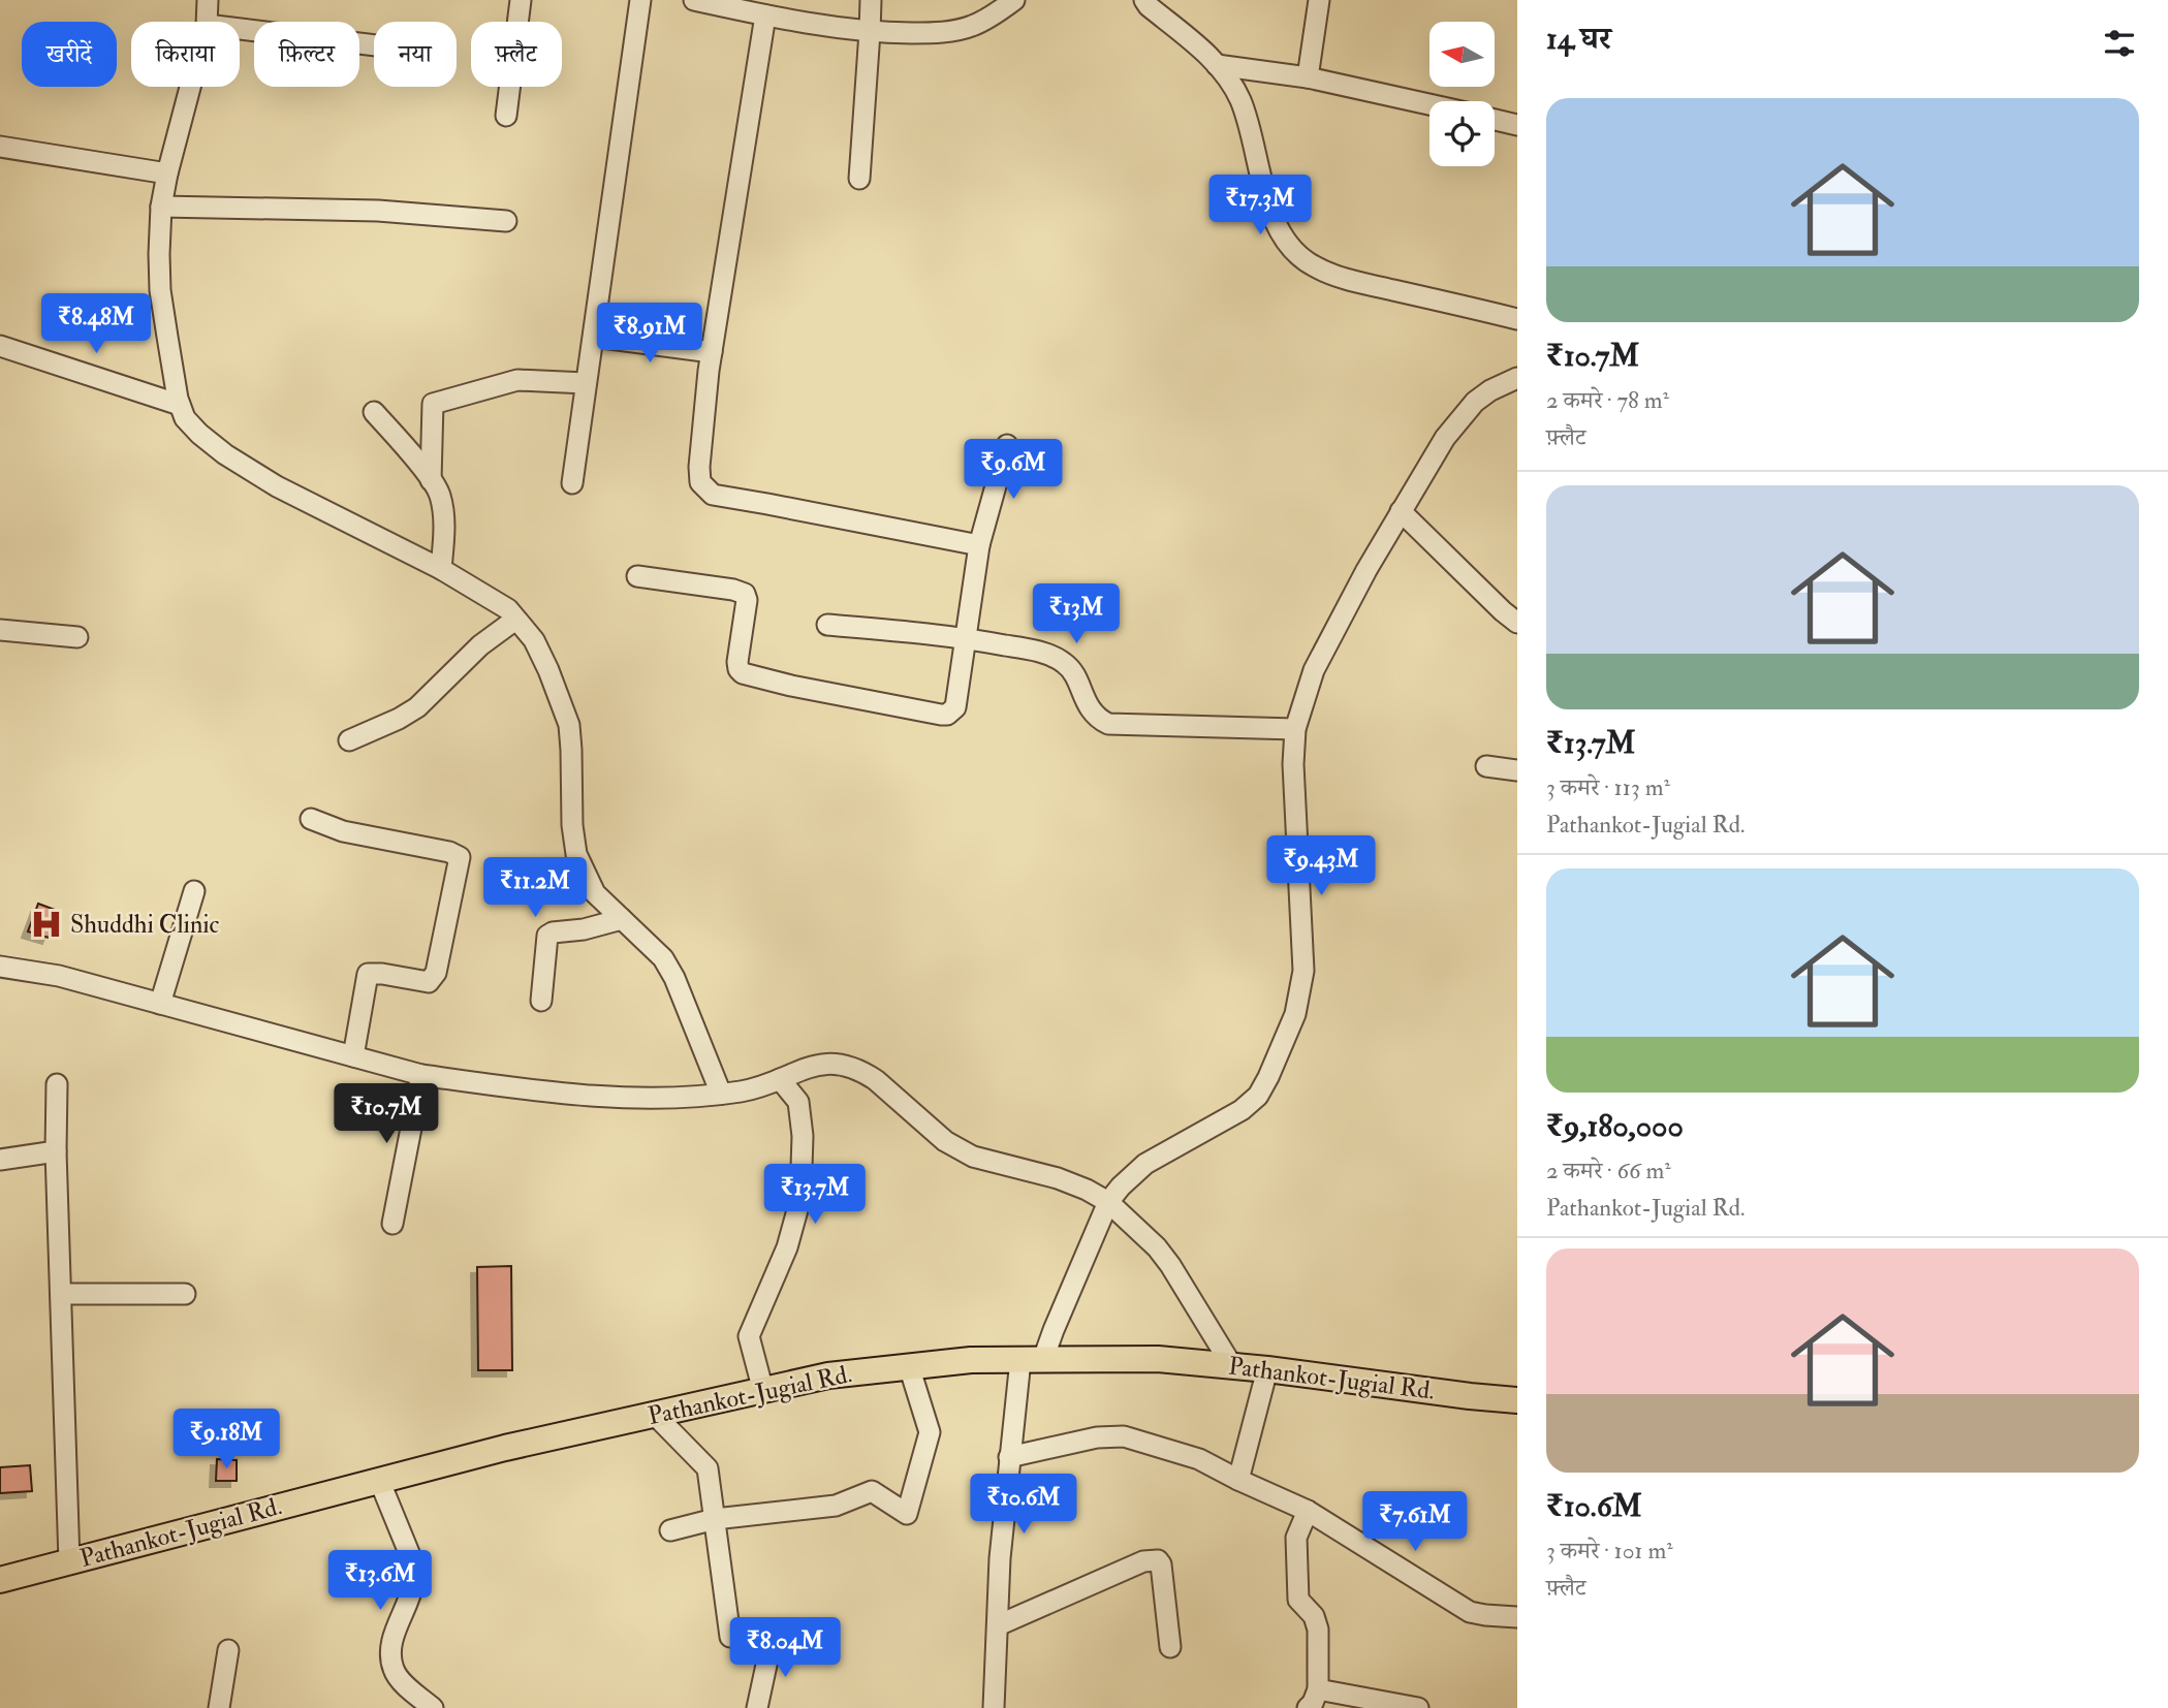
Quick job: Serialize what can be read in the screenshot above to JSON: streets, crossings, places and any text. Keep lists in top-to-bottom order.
{
  "streets": {
    "main road": ["Pathankot-Jugial Rd."]
  },
  "places": {
    "hospital": ["Shuddhi Clinic"]
  },
  "north": "left",
  "page": {
    "heading": "14 घर",
    "chip": [
      "खरीदें",
      "किराया",
      "फ़िल्टर",
      "नया",
      "फ़्लैट"
    ],
    "list": [
      {
        "name": "₹10.7M",
        "note": "2 कमरे · 78 m² · फ़्लैट"
      },
      {
        "name": "₹13.7M",
        "note": "3 कमरे · 113 m² · Pathankot-Jugial Rd."
      },
      {
        "name": "₹9,180,000",
        "note": "2 कमरे · 66 m² · Pathankot-Jugial Rd."
      },
      {
        "name": "₹10.6M",
        "note": "3 कमरे · 101 m² · फ़्लैट"
      }
    ],
    "price": [
      "₹17.3M",
      "₹8.48M",
      "₹8.91M",
      "₹9.6M",
      "₹13M",
      "₹9.43M",
      "₹11.2M",
      "₹10.7M",
      "₹13.7M",
      "₹9.18M",
      "₹10.6M",
      "₹7.61M",
      "₹13.6M",
      "₹8.04M"
    ]
  }
}
